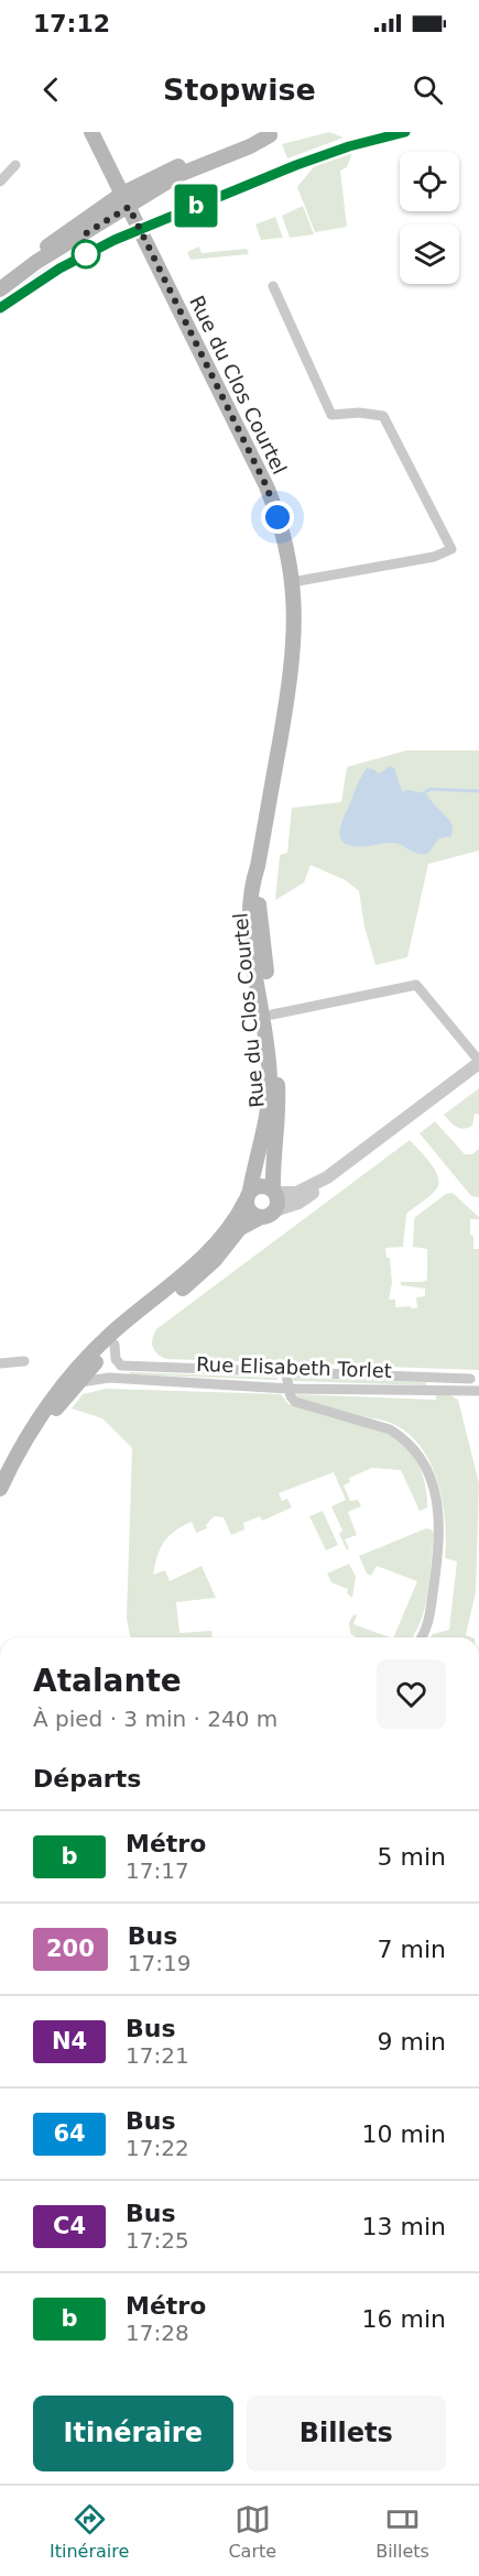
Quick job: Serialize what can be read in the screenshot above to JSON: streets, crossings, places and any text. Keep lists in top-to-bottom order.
{
  "streets": {
    "main road": ["Rue du Clos Courtel"],
    "street": ["Rue Elisabeth Torlet"]
  },
  "crossings": [
    ["Rue du Clos Courtel", "Rue Elisabeth Torlet"]
  ],
  "lines": ["metro line b"],
  "page": {
    "status": "17:12",
    "header": "Stopwise",
    "on_map": "b",
    "heading": [
      ["Atalante", "À pied · 3 min · 240 m"],
      "Départs"
    ],
    "list": [
      {
        "mark": "b",
        "name": "Métro",
        "note": "17:17",
        "value": "5 min"
      },
      {
        "mark": "200",
        "name": "Bus",
        "note": "17:19",
        "value": "7 min"
      },
      {
        "mark": "N4",
        "name": "Bus",
        "note": "17:21",
        "value": "9 min"
      },
      {
        "mark": "64",
        "name": "Bus",
        "note": "17:22",
        "value": "10 min"
      },
      {
        "mark": "C4",
        "name": "Bus",
        "note": "17:25",
        "value": "13 min"
      },
      {
        "mark": "b",
        "name": "Métro",
        "note": "17:28",
        "value": "16 min"
      }
    ],
    "buttons": ["Itinéraire", "Billets"],
    "tabs": ["Itinéraire", "Carte", "Billets"]
  }
}
